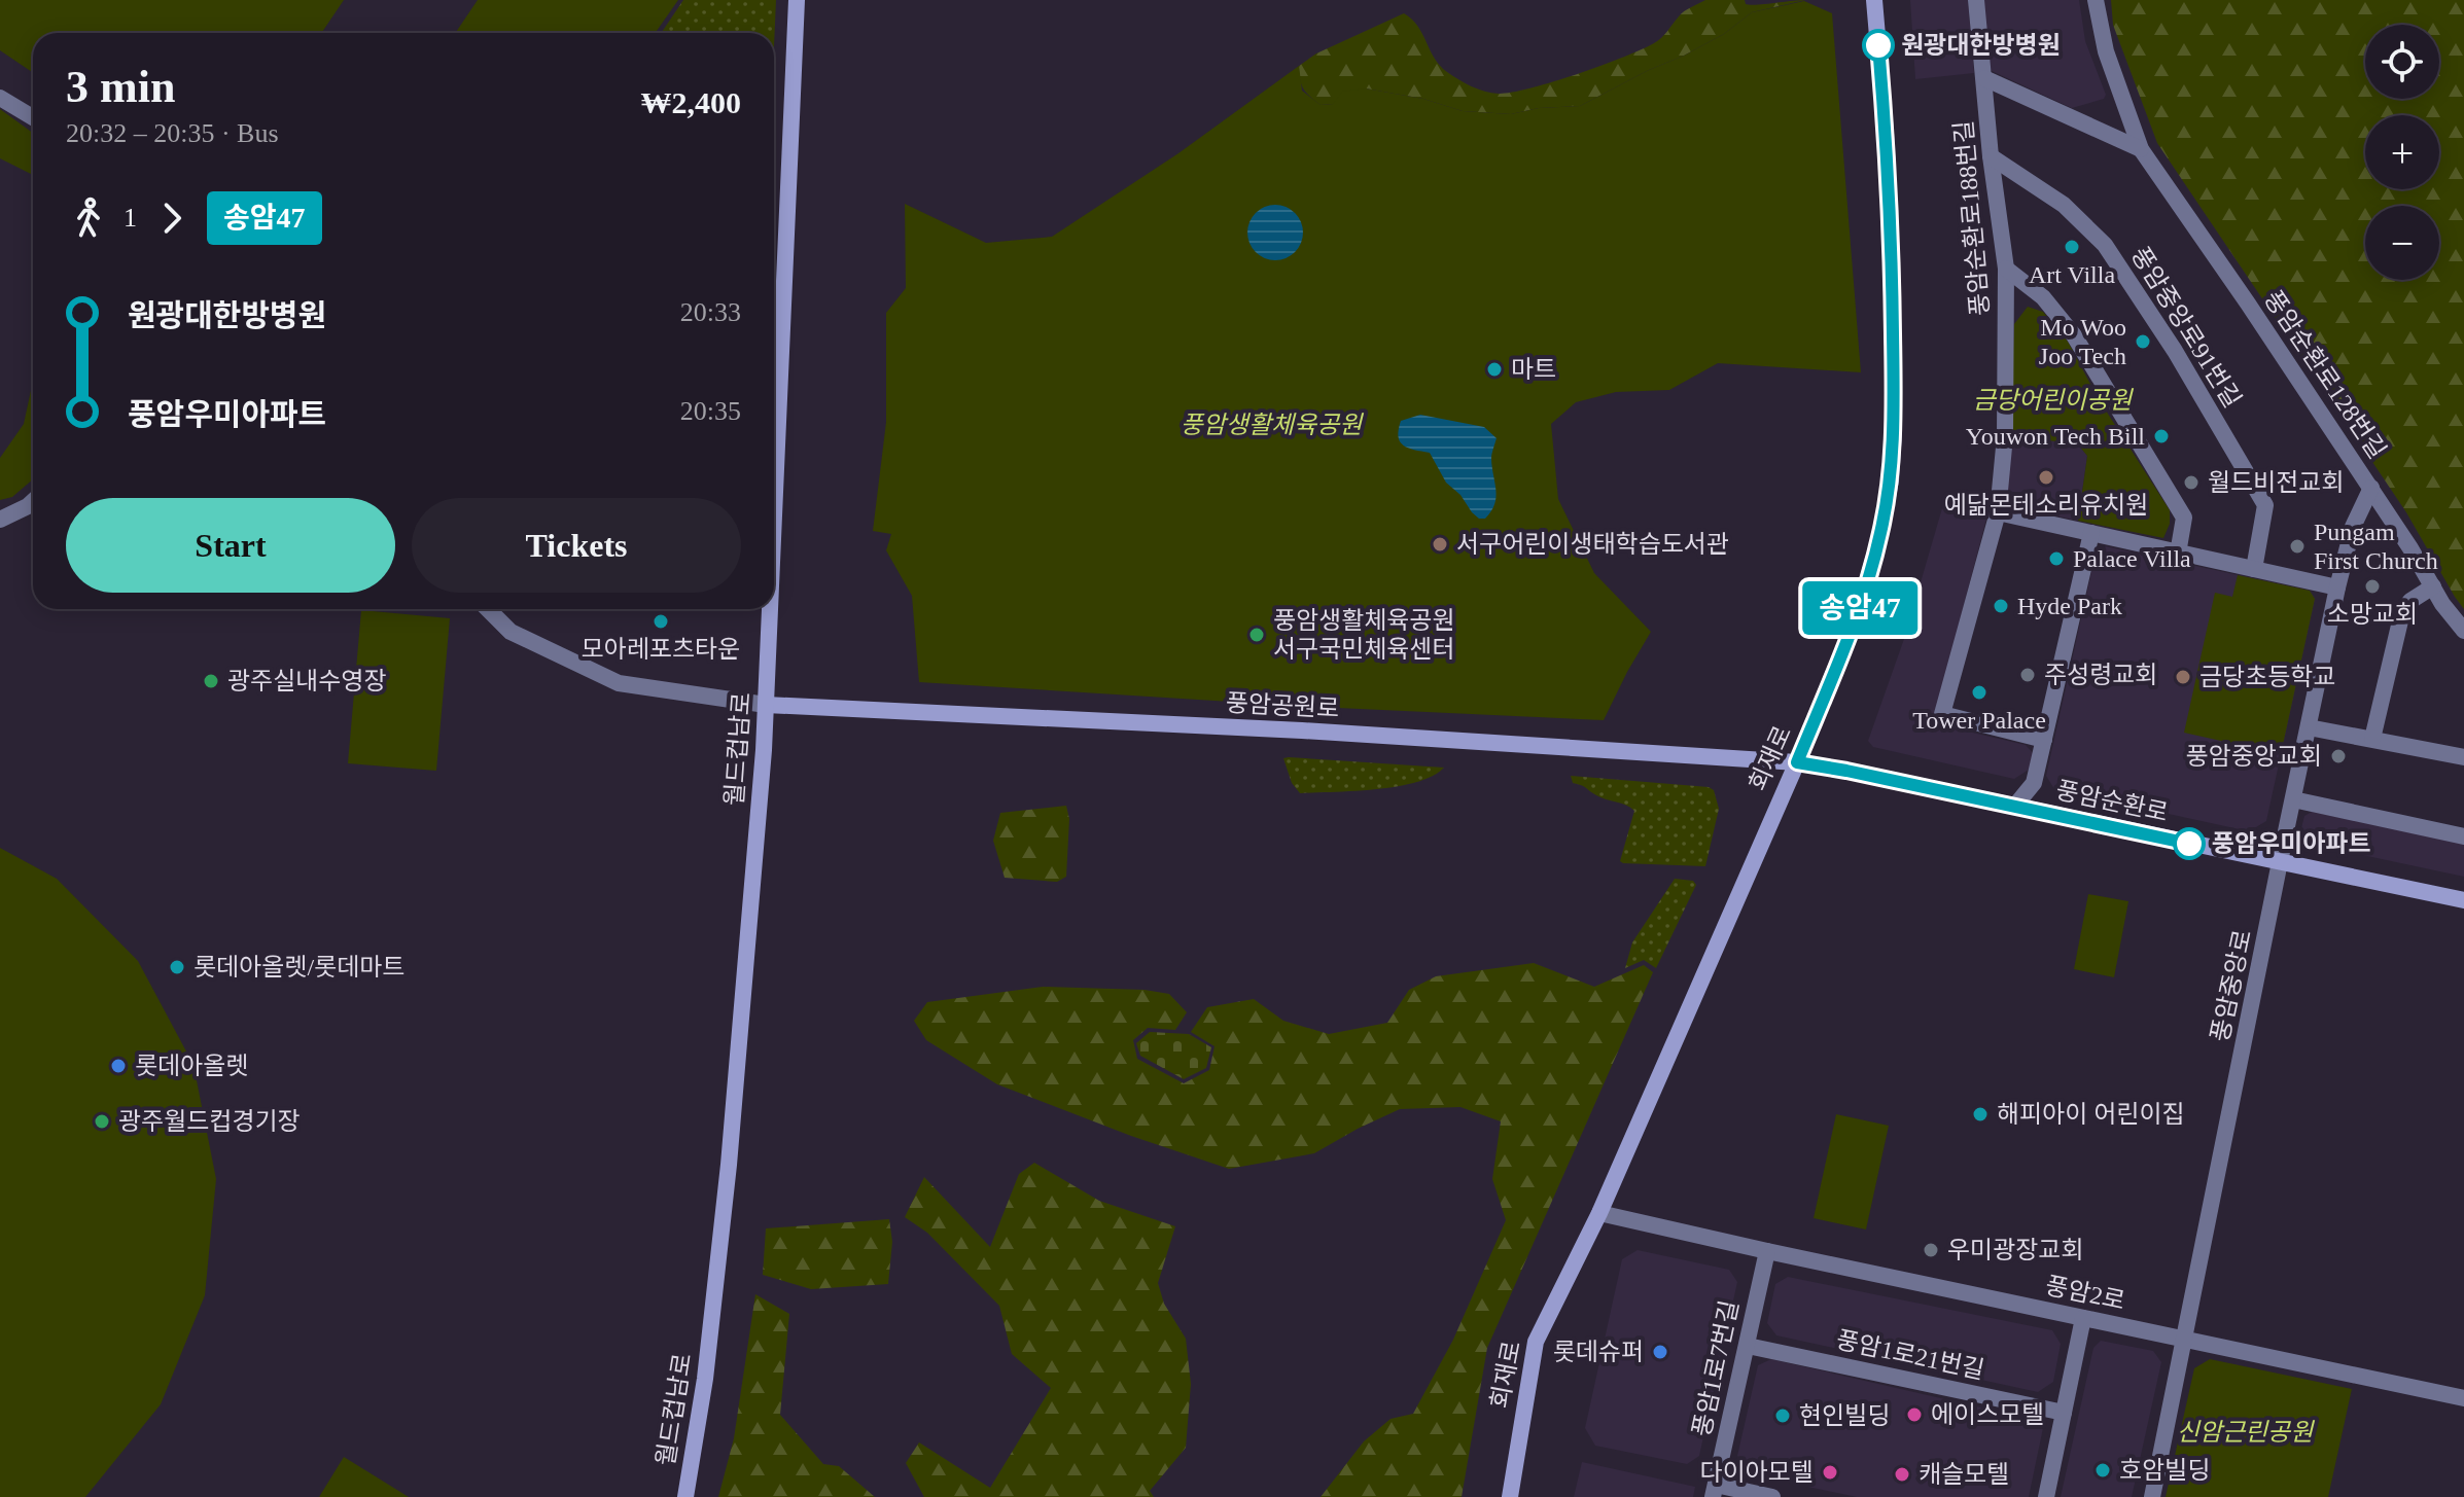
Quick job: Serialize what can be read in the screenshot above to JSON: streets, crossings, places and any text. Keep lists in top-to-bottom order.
{
  "streets": {
    "street": [
      "풍암순환로188번길",
      "풍암중앙로91번길",
      "풍암순환로128번길",
      "풍암공원로",
      "월드컵남로",
      "회재로",
      "풍암순환로",
      "풍암중앙로",
      "풍암2로",
      "풍암1로21번길",
      "풍암1로7번길"
    ]
  },
  "crossings": [
    ["풍암순환로188번길", "풍암중앙로91번길"],
    ["풍암순환로128번길", "풍암중앙로"],
    ["풍암공원로", "월드컵남로"],
    ["풍암공원로", "회재로"],
    ["풍암공원로", "풍암순환로"],
    ["회재로", "풍암순환로"],
    ["회재로", "풍암2로"],
    ["풍암순환로", "풍암중앙로"],
    ["풍암중앙로", "풍암2로"],
    ["풍암2로", "풍암1로7번길"],
    ["풍암1로21번길", "풍암1로7번길"]
  ],
  "parks": ["금당어린이공원", "풍암생활체육공원", "신암근린공원"],
  "places": [
    "원광대한방병원",
    "Art Villa",
    "Mo Woo Joo Tech",
    "마트",
    "Youwon Tech Bill",
    "예닮몬테소리유치원",
    "월드비전교회",
    "서구어린이생태학습도서관",
    "Pungam First Church",
    "Palace Villa",
    "소망교회",
    "Hyde Park",
    "모아레포츠타운",
    "풍암생활체육공원 서구국민체육센터",
    "주성령교회",
    "금당초등학교",
    "광주실내수영장",
    "Tower Palace",
    "풍암중앙교회",
    "풍암우미아파트",
    "롯데아올렛/롯데마트",
    "롯데아올렛",
    "해피아이 어린이집",
    "광주월드컵경기장",
    "우미광장교회",
    "롯데슈퍼",
    "에이스모텔",
    "현인빌딩",
    "호암빌딩",
    "다이아모텔",
    "캐슬모텔"
  ],
  "lines": ["bus line 송암47"],
  "page": {
    "on_map": "송암47",
    "map_buttons": ["+", "−"],
    "heading": ["3 min", "20:32 – 20:35 · Bus", "₩2,400"],
    "legs": ["1", "송암47"],
    "list": [
      {
        "name": "원광대한방병원",
        "value": "20:33"
      },
      {
        "name": "풍암우미아파트",
        "value": "20:35"
      }
    ],
    "buttons": ["Start", "Tickets"]
  }
}
